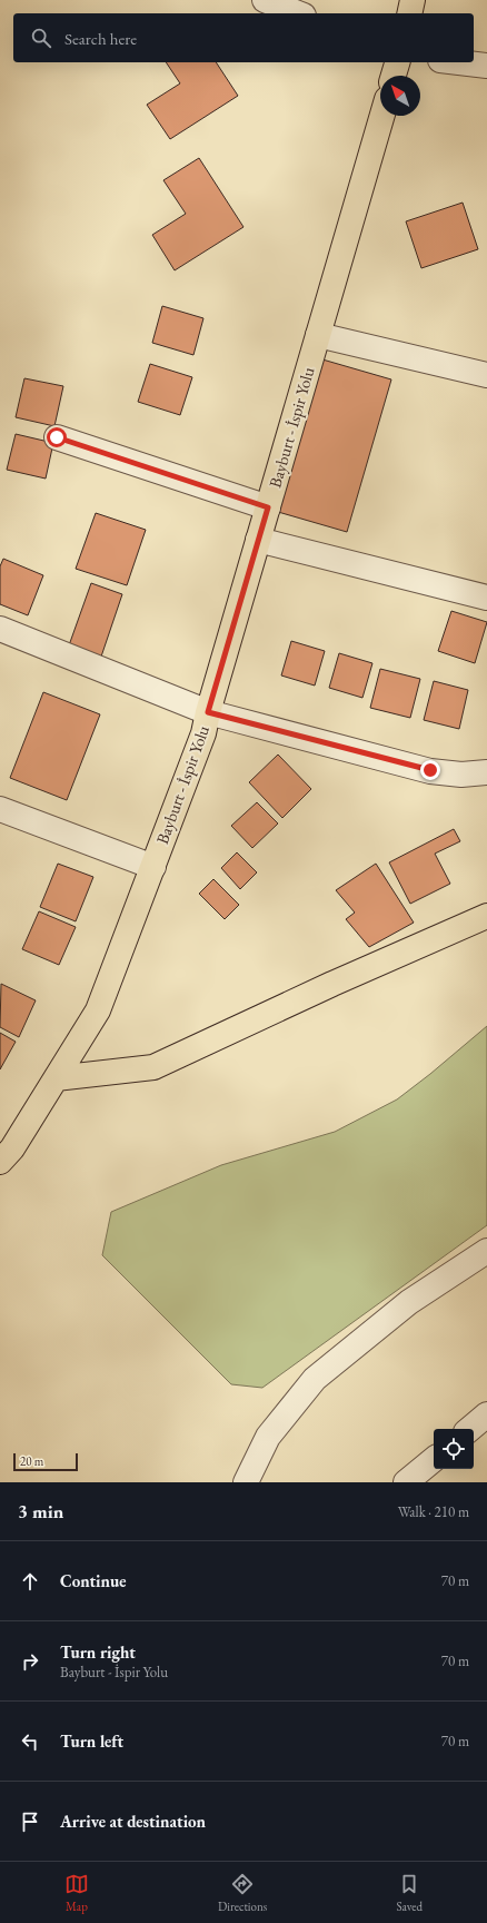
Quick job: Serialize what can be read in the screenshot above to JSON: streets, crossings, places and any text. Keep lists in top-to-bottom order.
{
  "streets": {
    "main road": ["Bayburt - İspir Yolu"]
  },
  "scale_bar": "20 m",
  "north": "top left",
  "page": {
    "search": "Search here",
    "scale": "20 m",
    "heading": ["3 min", "Walk · 210 m"],
    "list": [
      ["Continue", "70 m"],
      ["Turn right", "Bayburt - İspir Yolu", "70 m"],
      ["Turn left", "70 m"],
      "Arrive at destination"
    ],
    "nav": ["Map", "Directions", "Saved"]
  }
}
